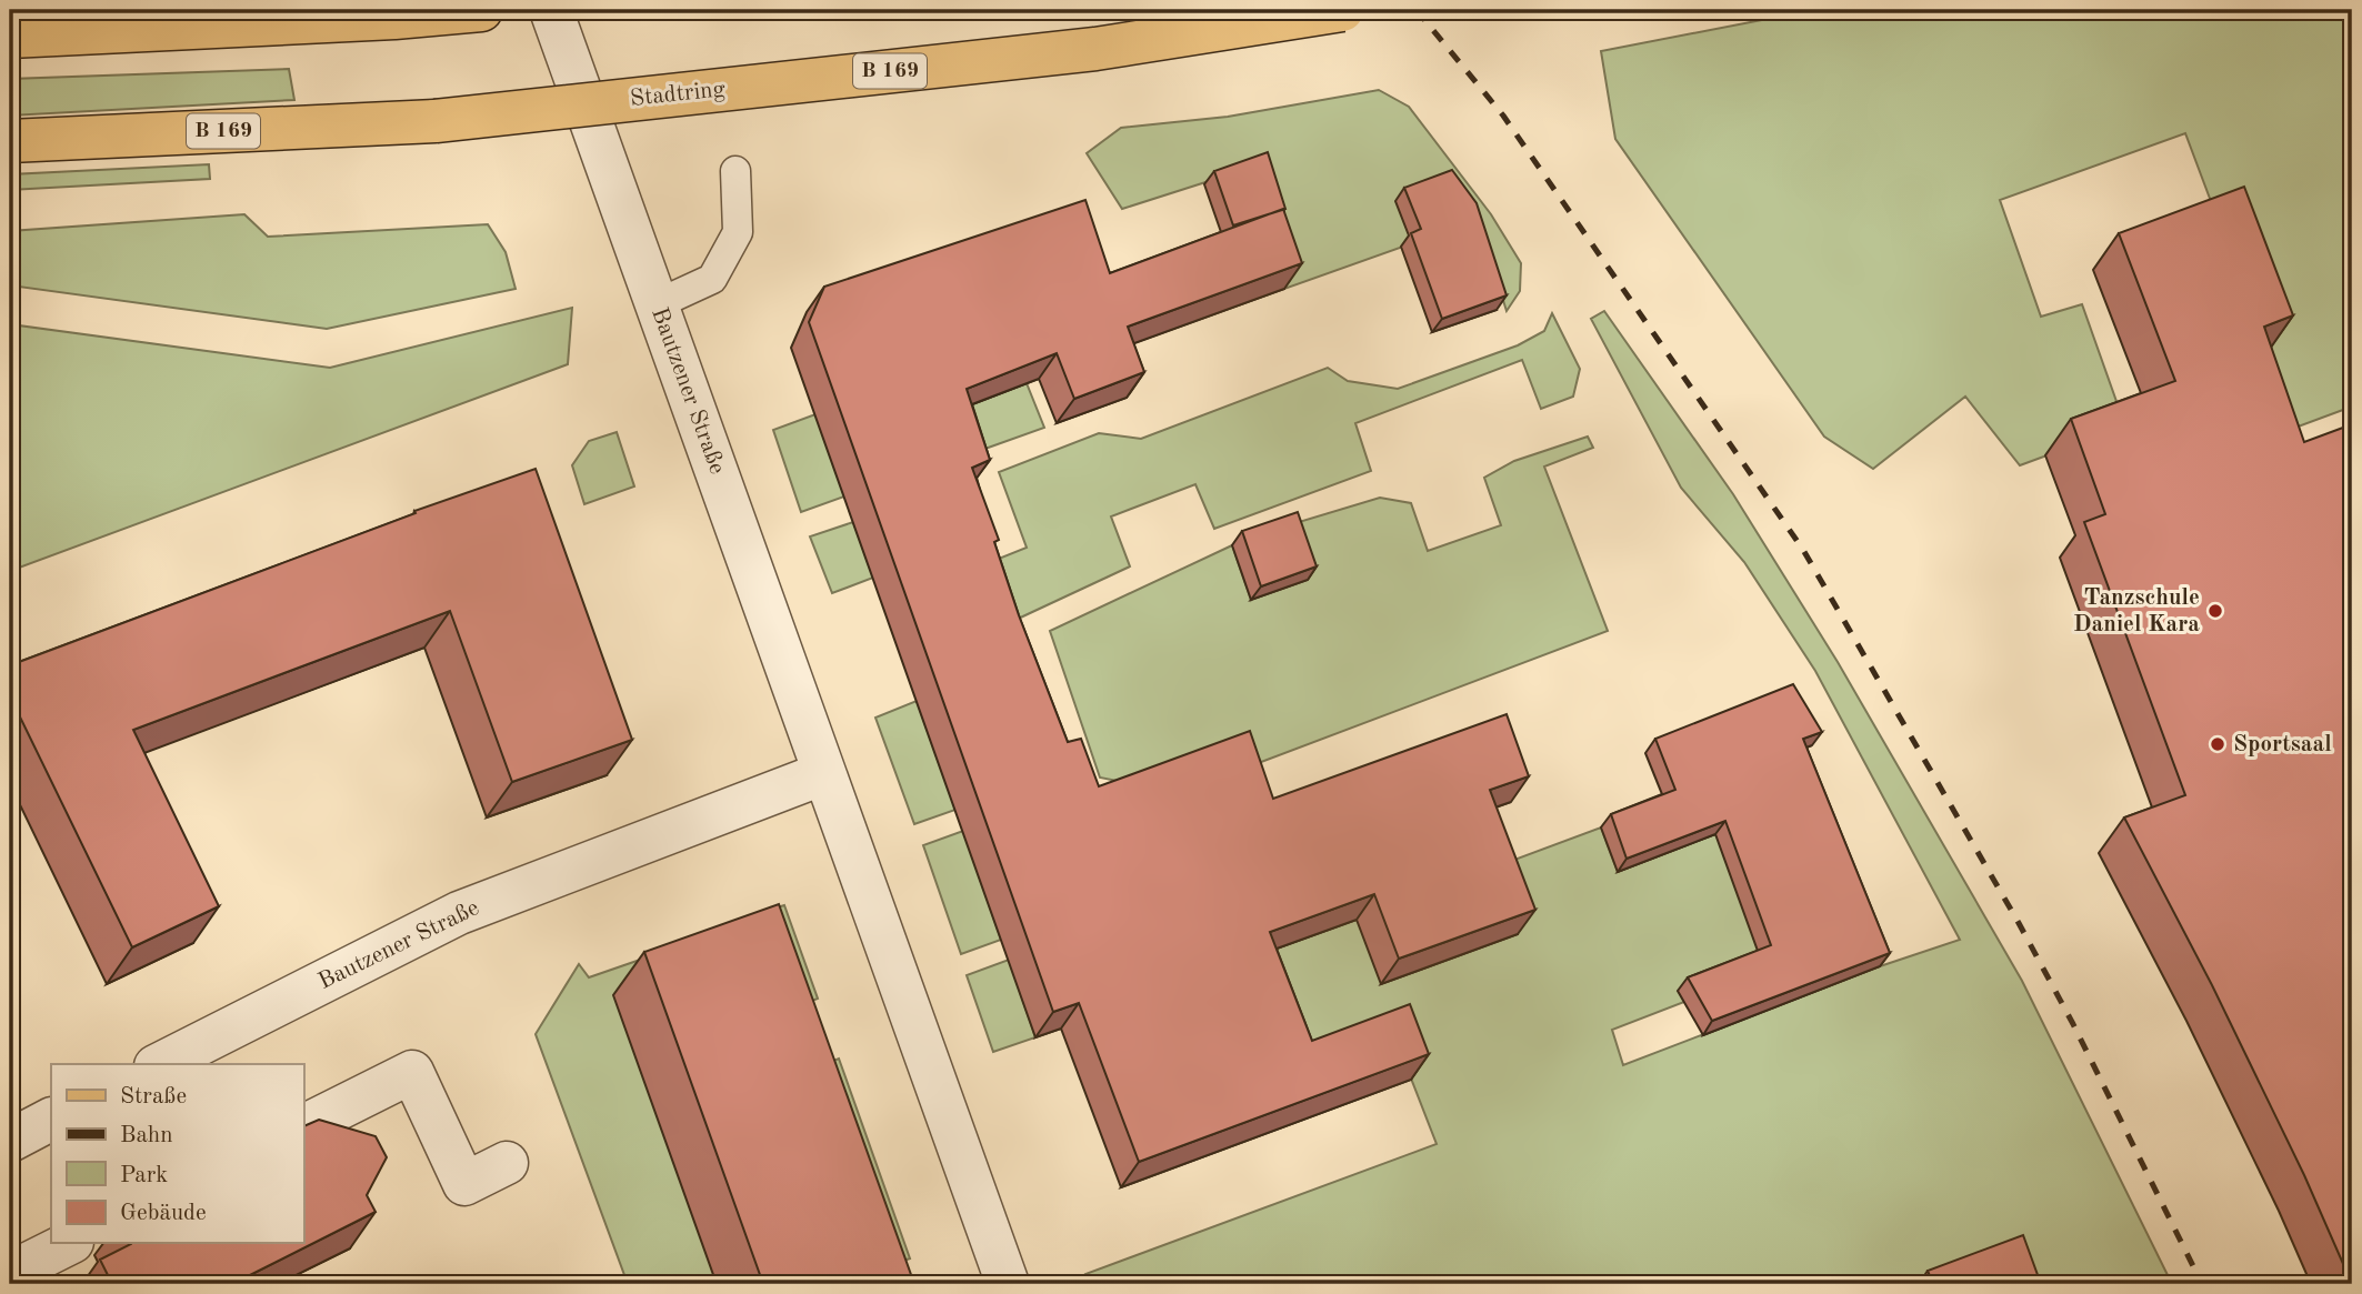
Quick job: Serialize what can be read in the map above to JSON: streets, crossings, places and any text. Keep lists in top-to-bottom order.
{
  "streets": {
    "main road": ["B 169", "Stadtring"],
    "street": ["Bautzener Straße"]
  },
  "places": ["Tanzschule Daniel Kara", "Sportsaal"],
  "legend": [
    "Straße",
    "Bahn",
    "Park",
    "Gebäude"
  ]
}
